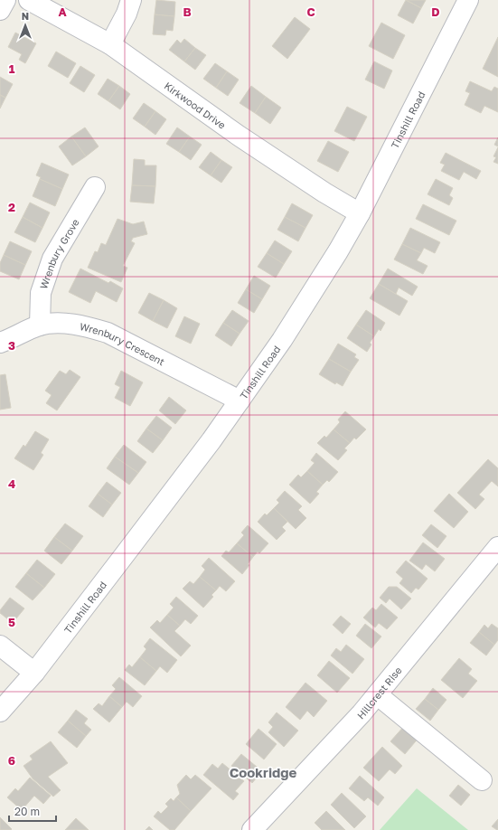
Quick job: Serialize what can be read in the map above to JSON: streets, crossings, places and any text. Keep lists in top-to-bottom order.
{
  "streets": {
    "street": [
      "Kirkwood Drive",
      "Tinshill Road",
      "Wrenbury Grove",
      "Wrenbury Crescent",
      "Hillcrest Rise"
    ]
  },
  "crossings": [
    ["Kirkwood Drive", "Tinshill Road"],
    ["Tinshill Road", "Wrenbury Crescent"],
    ["Wrenbury Grove", "Wrenbury Crescent"]
  ],
  "districts": ["Cookridge"],
  "scale_bar": "20 m",
  "north": "top",
  "grid": {
    "columns": [
      "A",
      "B",
      "C",
      "D"
    ],
    "rows": [
      "1",
      "2",
      "3",
      "4",
      "5",
      "6"
    ]
  }
}
